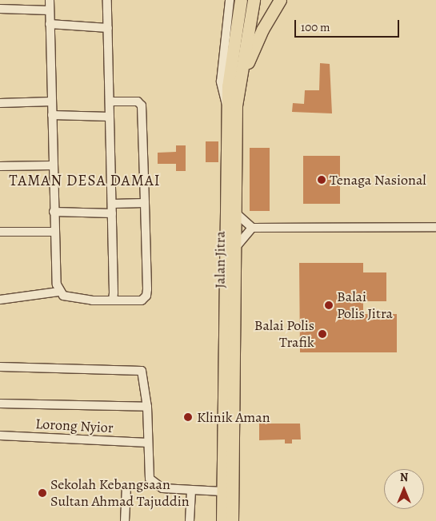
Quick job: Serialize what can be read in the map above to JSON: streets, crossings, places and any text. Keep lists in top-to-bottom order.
{
  "streets": {
    "highway": ["Jalan Jitra"],
    "street": ["Lorong Nyior"]
  },
  "districts": ["TAMAN DESA DAMAI"],
  "places": [
    "Tenaga Nasional",
    "Balai Polis Jitra",
    "Balai Polis Trafik",
    "Klinik Aman",
    "Sekolah Kebangsaan Sultan Ahmad Tajuddin"
  ],
  "scale_bar": "100 m",
  "north": "top"
}
